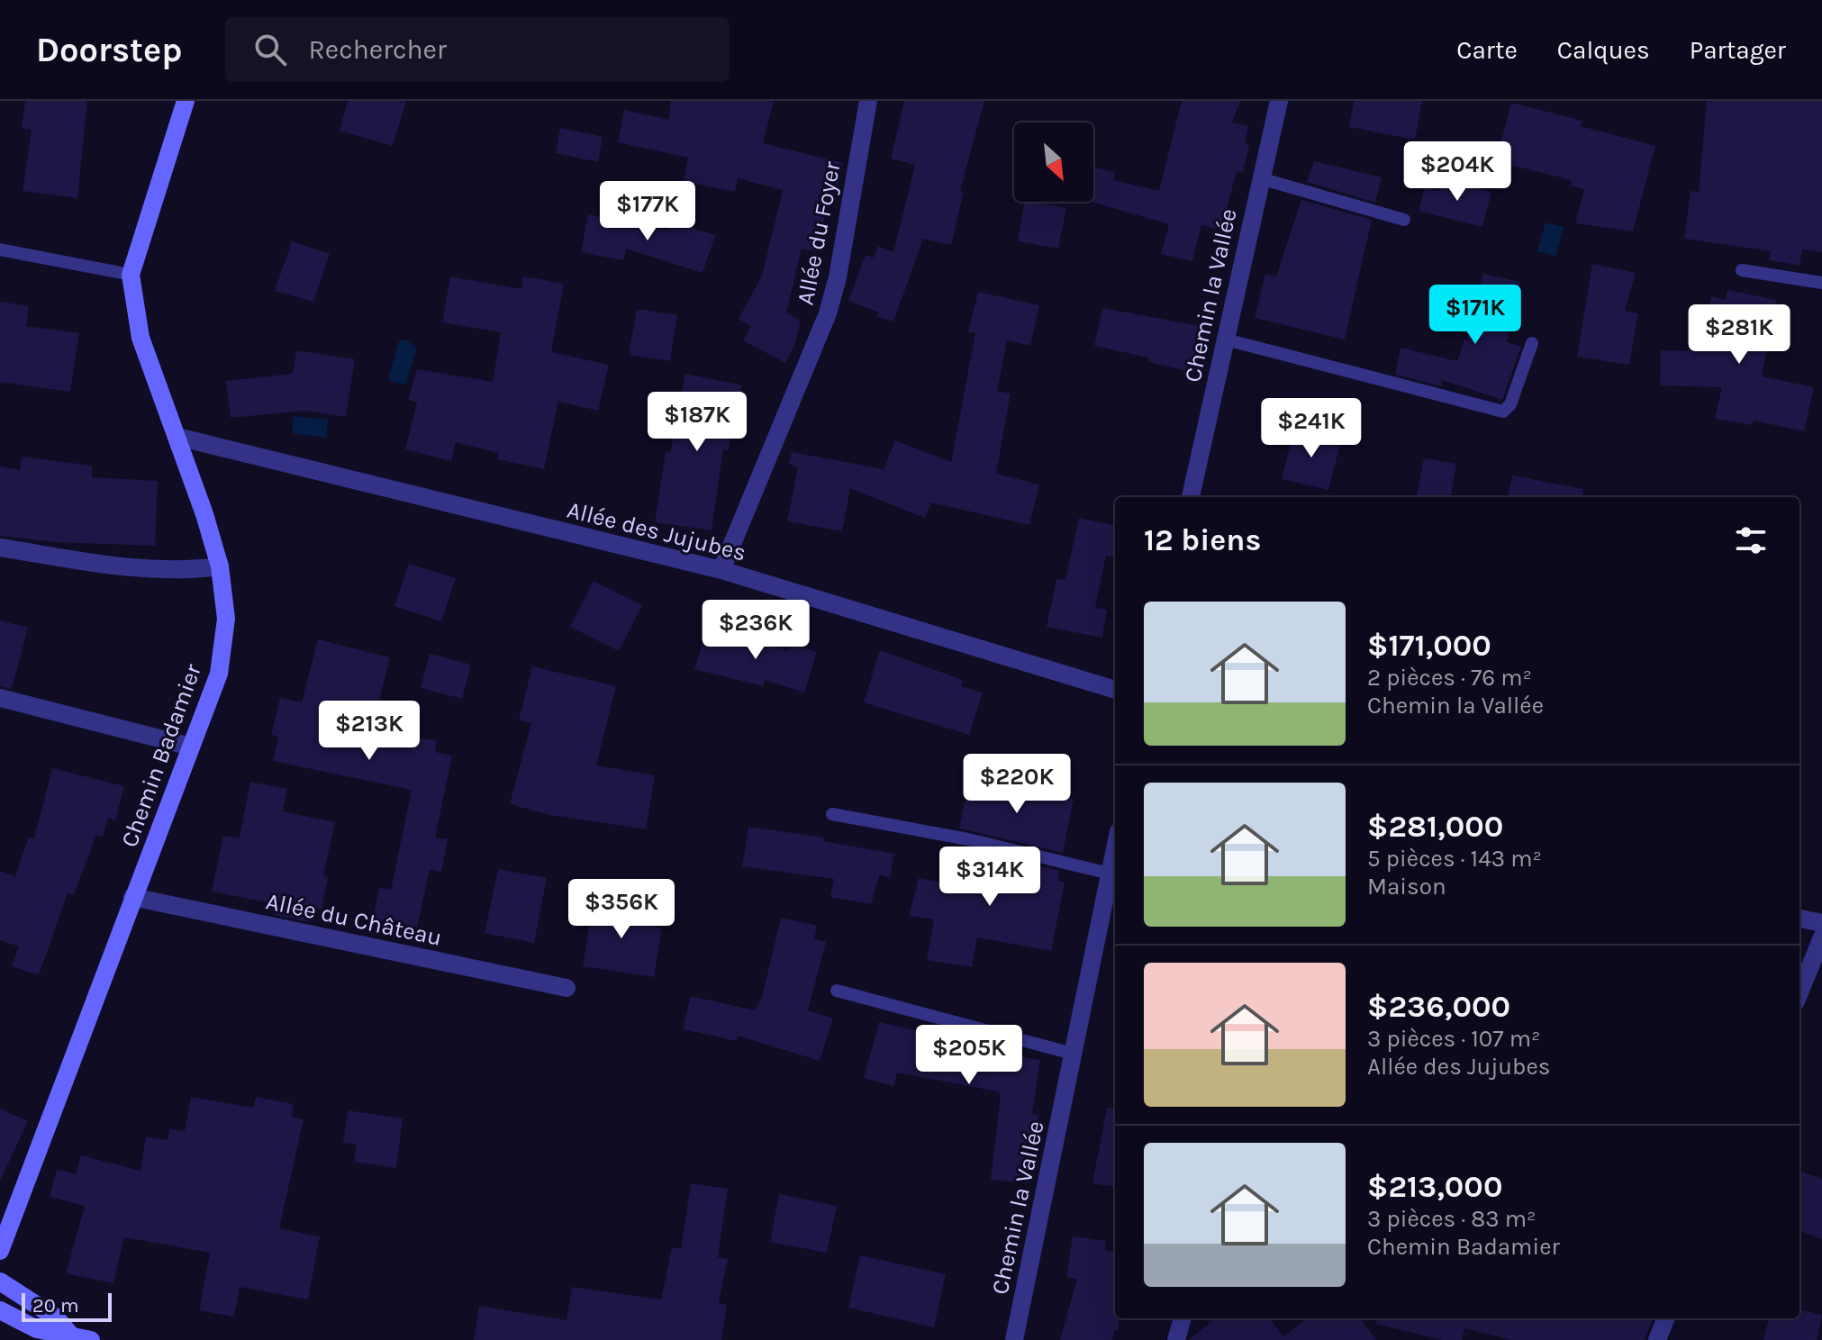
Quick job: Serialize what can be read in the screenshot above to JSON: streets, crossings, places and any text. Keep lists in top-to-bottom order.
{
  "streets": {
    "street": [
      "Allée du Foyer",
      "Chemin la Vallée",
      "Allée des Jujubes",
      "Chemin Badamier",
      "Allée du Château"
    ]
  },
  "crossings": [
    ["Allée du Foyer", "Allée des Jujubes"],
    ["Allée des Jujubes", "Chemin Badamier"],
    ["Chemin Badamier", "Allée du Château"]
  ],
  "scale_bar": "20 m",
  "north": "bottom right",
  "page": {
    "header": "Doorstep",
    "search": "Rechercher",
    "nav": ["Carte", "Calques", "Partager"],
    "price": [
      "$204K",
      "$177K",
      "$171K",
      "$281K",
      "$187K",
      "$241K",
      "$236K",
      "$213K",
      "$220K",
      "$314K",
      "$356K",
      "$205K"
    ],
    "heading": "12 biens",
    "list": [
      {
        "name": "$171,000",
        "note": "2 pièces · 76 m² · Chemin la Vallée"
      },
      {
        "name": "$281,000",
        "note": "5 pièces · 143 m² · Maison"
      },
      {
        "name": "$236,000",
        "note": "3 pièces · 107 m² · Allée des Jujubes"
      },
      {
        "name": "$213,000",
        "note": "3 pièces · 83 m² · Chemin Badamier"
      }
    ],
    "scale": "20 m"
  }
}
